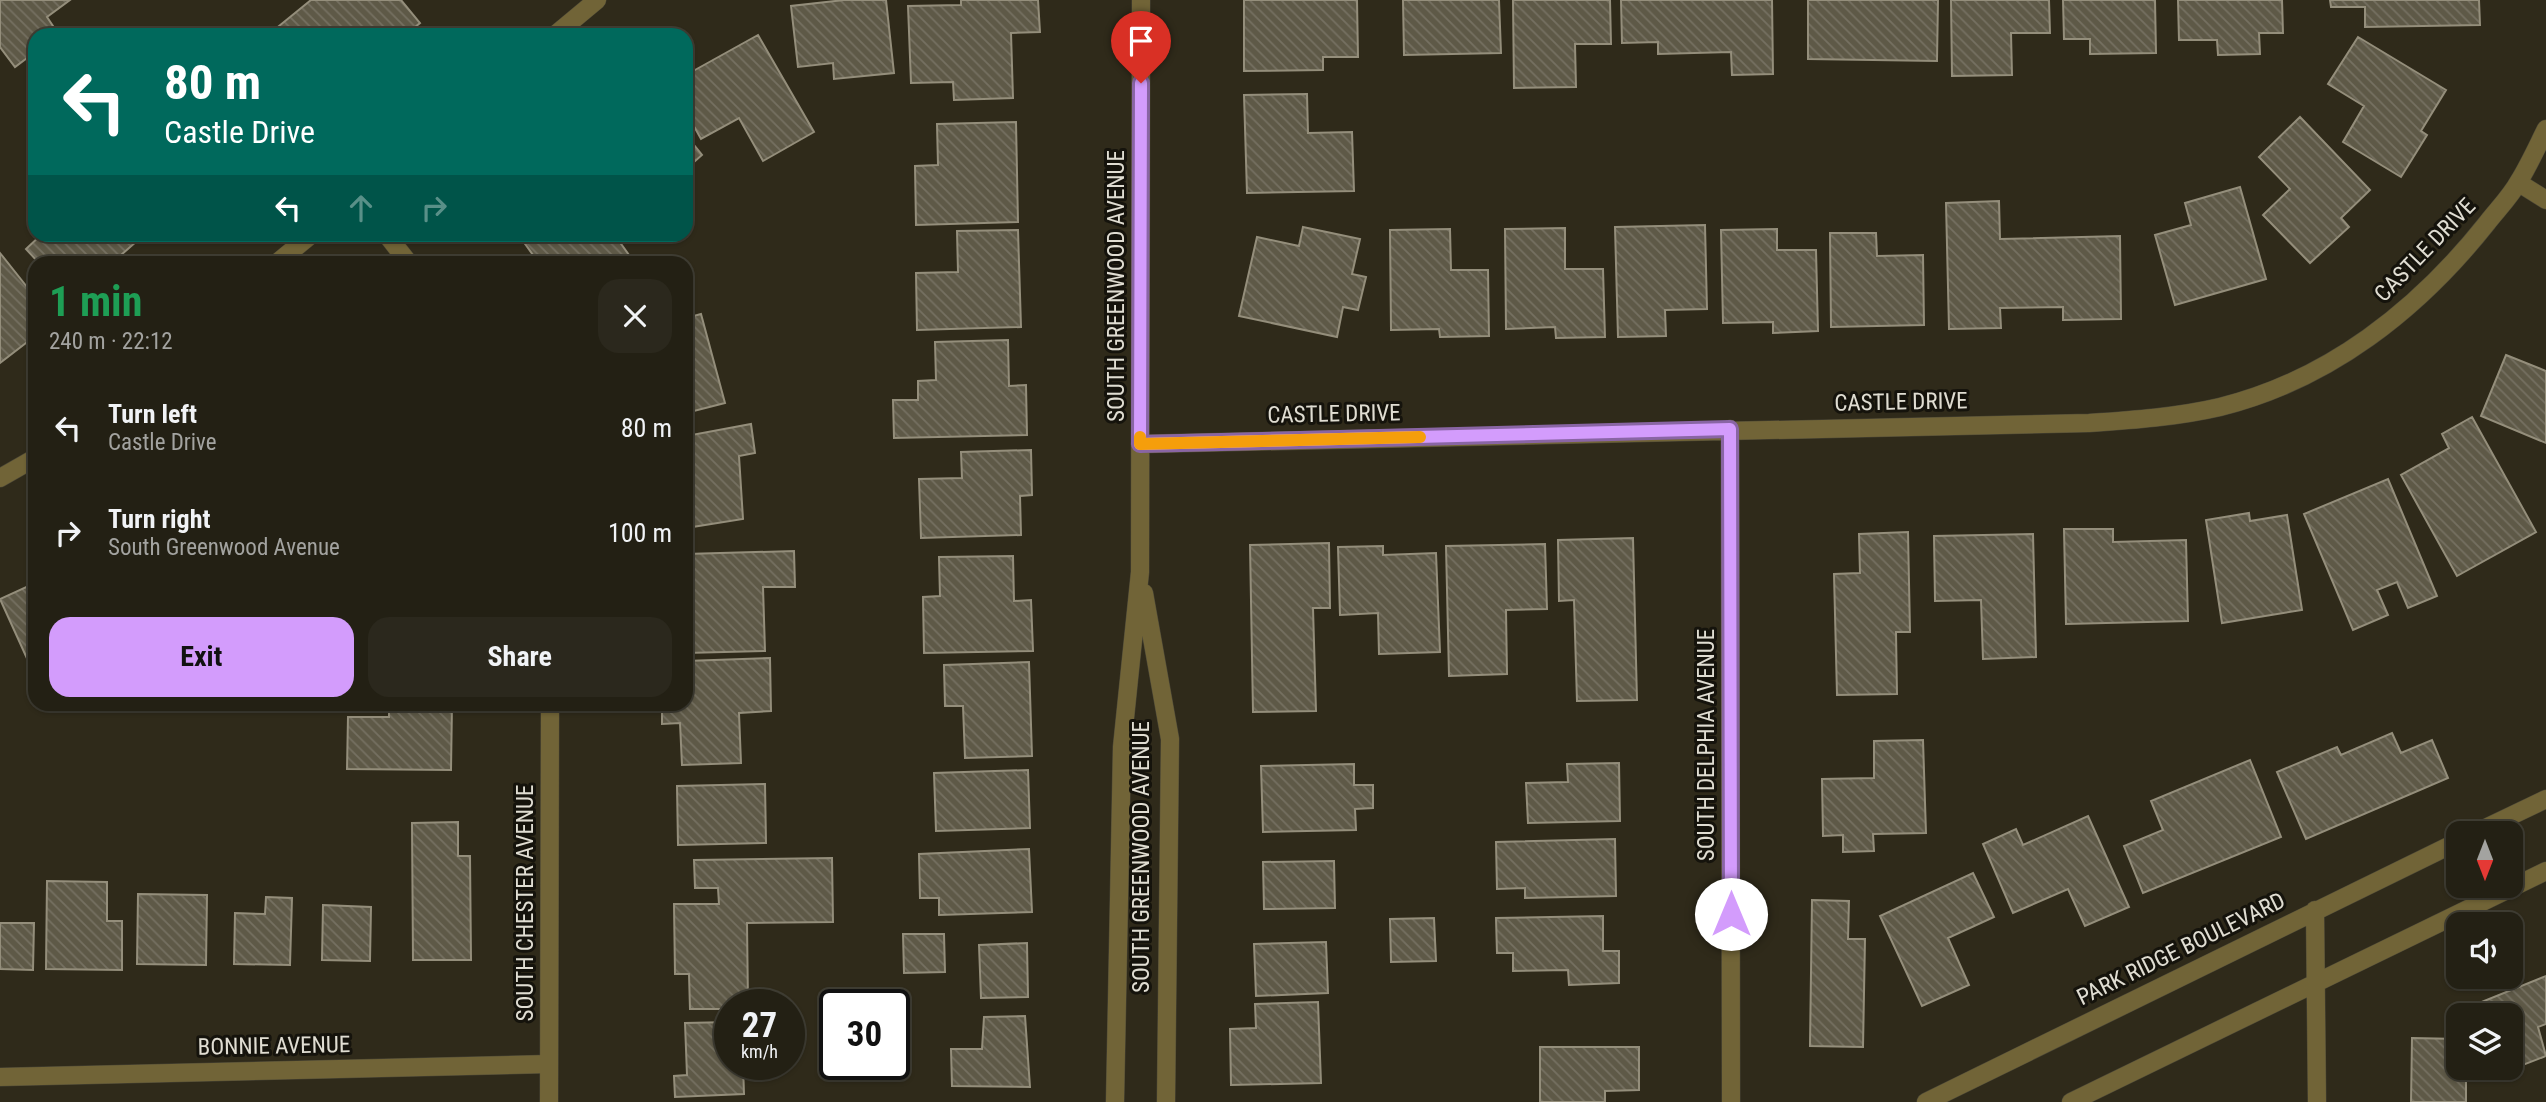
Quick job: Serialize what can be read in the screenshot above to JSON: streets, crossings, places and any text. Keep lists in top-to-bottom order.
{
  "streets": {
    "street": [
      "CASTLE DRIVE",
      "SOUTH GREENWOOD AVENUE",
      "SOUTH DELPHIA AVENUE",
      "SOUTH CHESTER AVENUE",
      "PARK RIDGE BOULEVARD",
      "BONNIE AVENUE"
    ]
  },
  "crossings": [
    ["CASTLE DRIVE", "SOUTH GREENWOOD AVENUE"],
    ["CASTLE DRIVE", "SOUTH DELPHIA AVENUE"],
    ["SOUTH CHESTER AVENUE", "BONNIE AVENUE"]
  ],
  "north": "bottom",
  "page": {
    "turn": ["80 m", "Castle Drive"],
    "heading": ["1 min", "240 m · 22:12"],
    "list": [
      {
        "name": "Turn left",
        "note": "Castle Drive",
        "value": "80 m"
      },
      {
        "name": "Turn right",
        "note": "South Greenwood Avenue",
        "value": "100 m"
      }
    ],
    "buttons": ["Exit", "Share"],
    "speed": "27 km/h",
    "limit": "30"
  }
}
